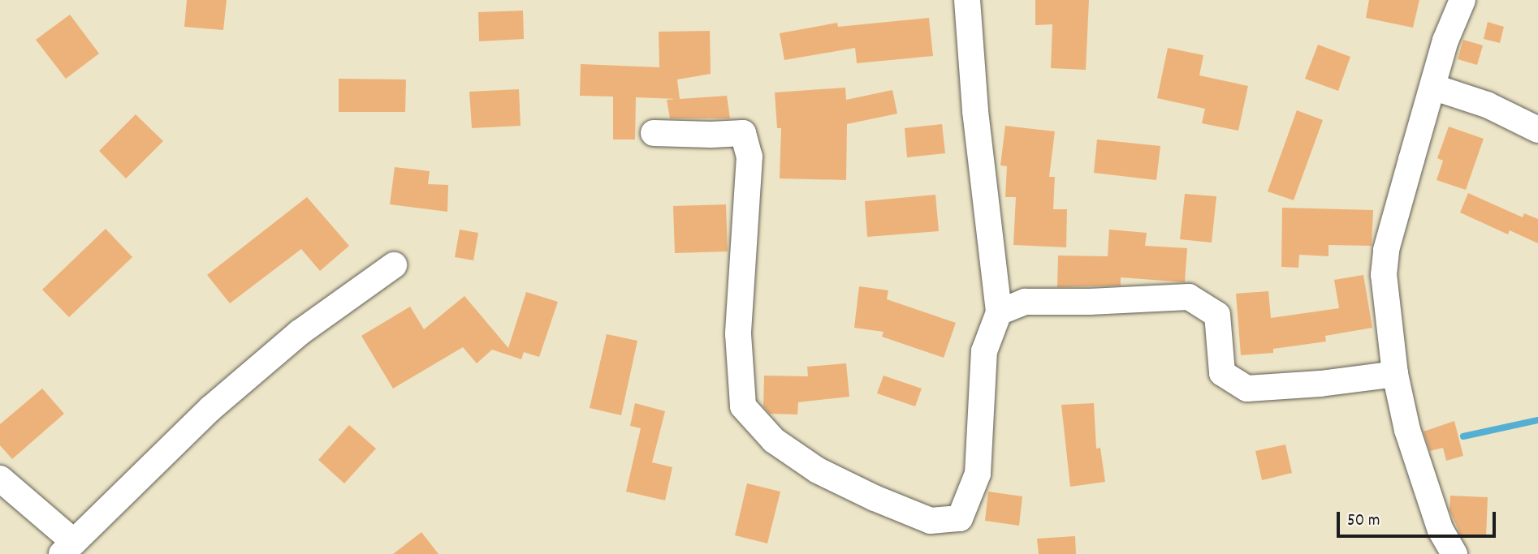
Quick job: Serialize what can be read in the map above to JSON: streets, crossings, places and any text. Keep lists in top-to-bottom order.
{
  "scale_bar": "50 m"
}
